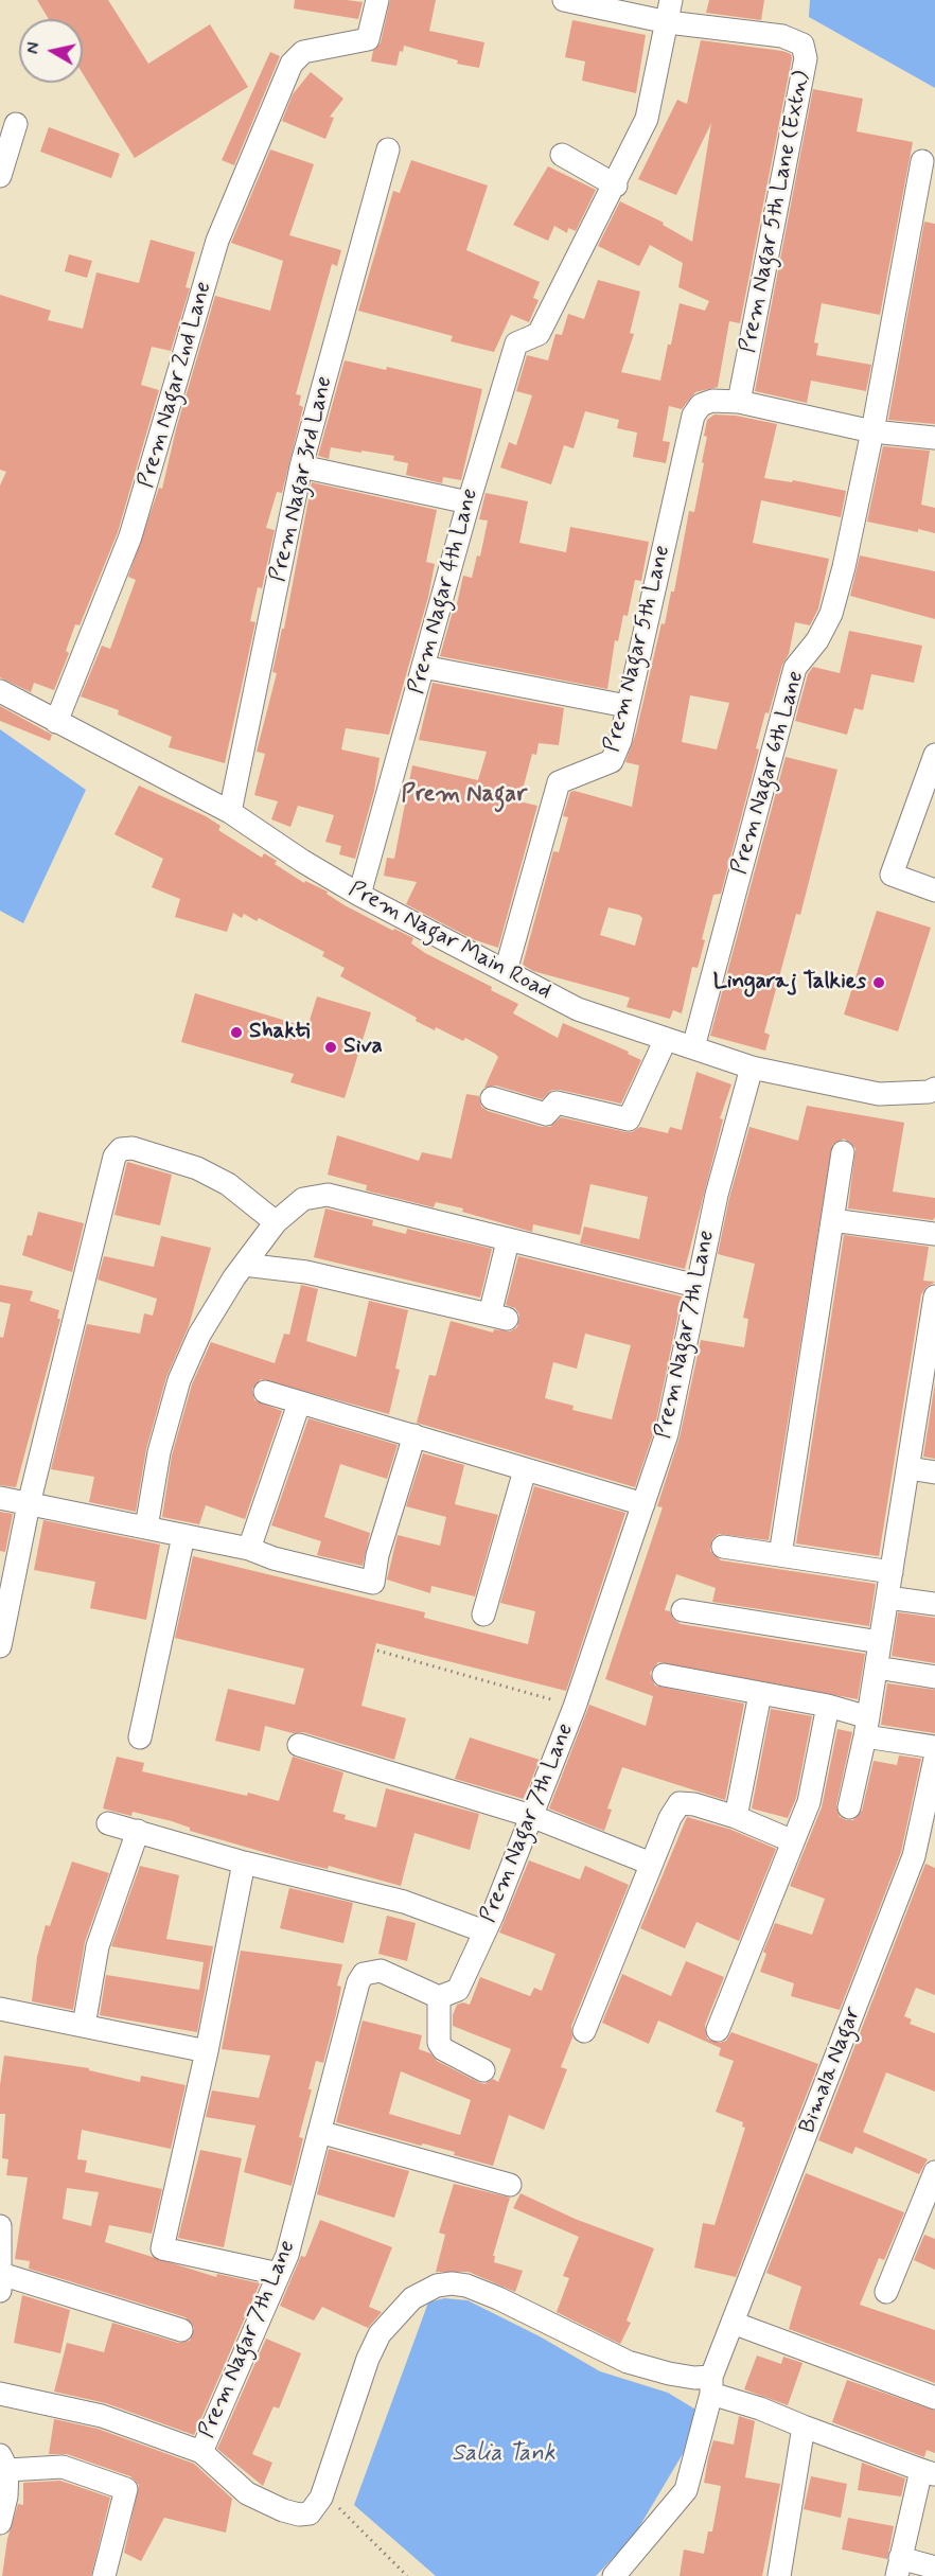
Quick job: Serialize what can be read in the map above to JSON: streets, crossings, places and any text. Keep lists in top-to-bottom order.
{
  "streets": {
    "street": [
      "Prem Nagar 5th Lane (Extn)",
      "Prem Nagar 2nd Lane",
      "Prem Nagar 3rd Lane",
      "Prem Nagar 4th Lane",
      "Prem Nagar 5th Lane",
      "Prem Nagar 6th Lane",
      "Prem Nagar Main Road",
      "Prem Nagar 7th Lane",
      "Bimala Nagar"
    ]
  },
  "crossings": [
    ["Prem Nagar 5th Lane (Extn)", "Prem Nagar 5th Lane"],
    ["Prem Nagar 2nd Lane", "Prem Nagar Main Road"],
    ["Prem Nagar 3rd Lane", "Prem Nagar Main Road"],
    ["Prem Nagar 4th Lane", "Prem Nagar Main Road"],
    ["Prem Nagar 5th Lane", "Prem Nagar 6th Lane"],
    ["Prem Nagar 5th Lane", "Prem Nagar Main Road"],
    ["Prem Nagar 6th Lane", "Prem Nagar Main Road"],
    ["Prem Nagar Main Road", "Prem Nagar 7th Lane"]
  ],
  "districts": ["Prem Nagar"],
  "water": ["Salia Tank"],
  "places": ["Lingaraj Talkies", "Shakti", "Siva"],
  "north": "left"
}
